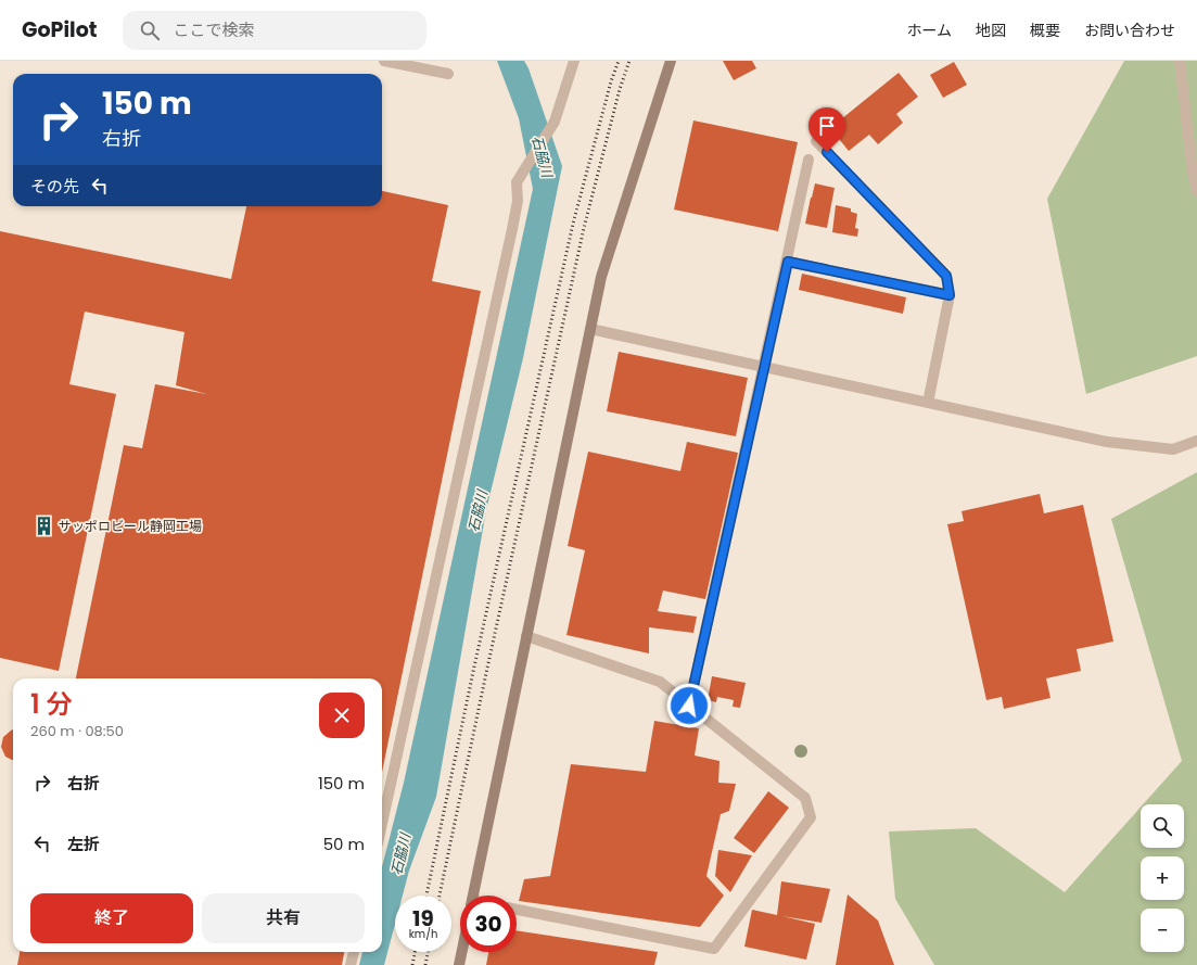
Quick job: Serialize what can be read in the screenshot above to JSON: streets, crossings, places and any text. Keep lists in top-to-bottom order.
{
  "water": ["石脇川"],
  "places": {
    "building": ["サッポロビール静岡工場"]
  },
  "page": {
    "header": "GoPilot",
    "search": "ここで検索",
    "nav": [
      "ホーム",
      "地図",
      "概要",
      "お問い合わせ"
    ],
    "turn": ["150 m", "右折"],
    "then": "その先",
    "heading": ["1 分", "260 m · 08:50"],
    "list": [
      {
        "name": "右折",
        "value": "150 m"
      },
      {
        "name": "左折",
        "value": "50 m"
      }
    ],
    "map_buttons": ["+", "−"],
    "buttons": ["終了", "共有"],
    "speed": "19 km/h",
    "limit": "30"
  }
}
